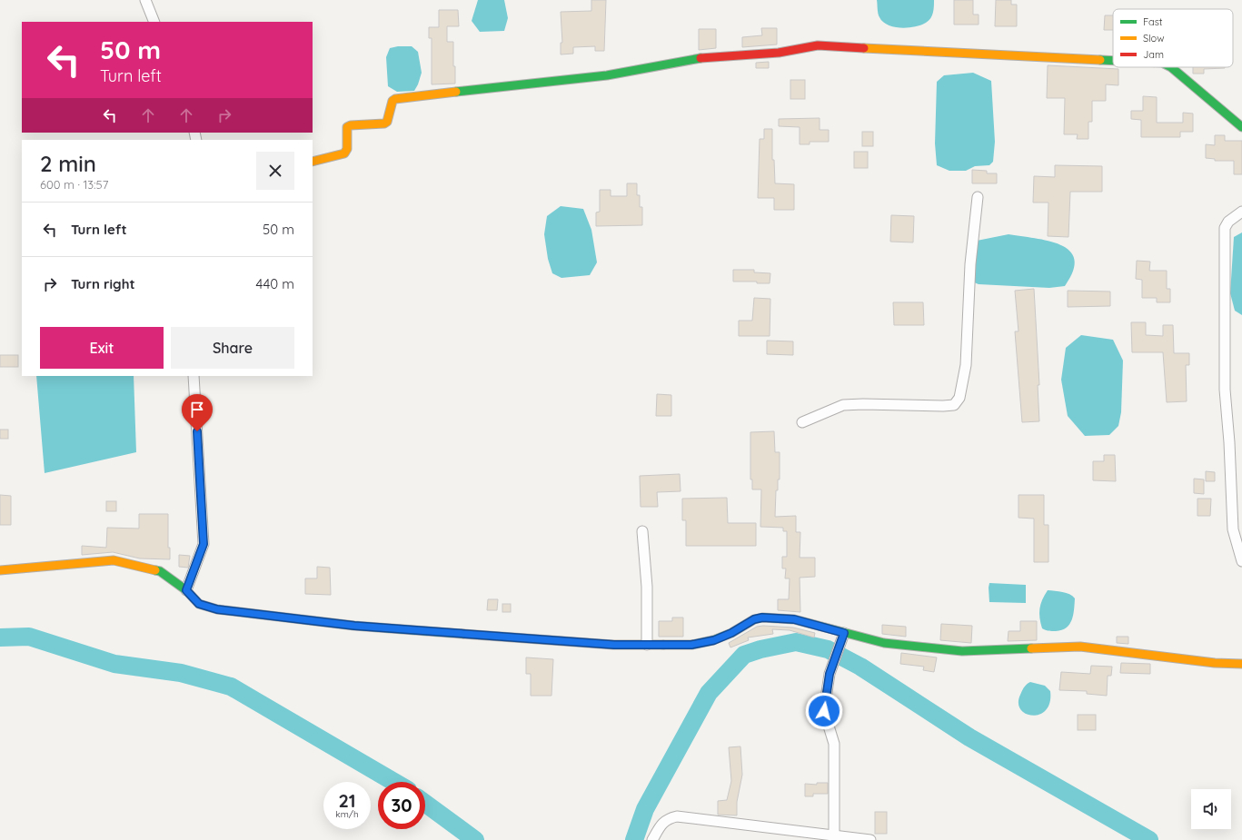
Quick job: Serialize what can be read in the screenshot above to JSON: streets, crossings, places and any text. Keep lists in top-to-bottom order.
{
  "legend": ["Fast", "Slow", "Jam"],
  "page": {
    "turn": ["50 m", "Turn left"],
    "heading": ["2 min", "600 m · 13:57"],
    "list": [
      {
        "name": "Turn left",
        "value": "50 m"
      },
      {
        "name": "Turn right",
        "value": "440 m"
      }
    ],
    "buttons": ["Exit", "Share"],
    "speed": "21 km/h",
    "limit": "30"
  }
}
